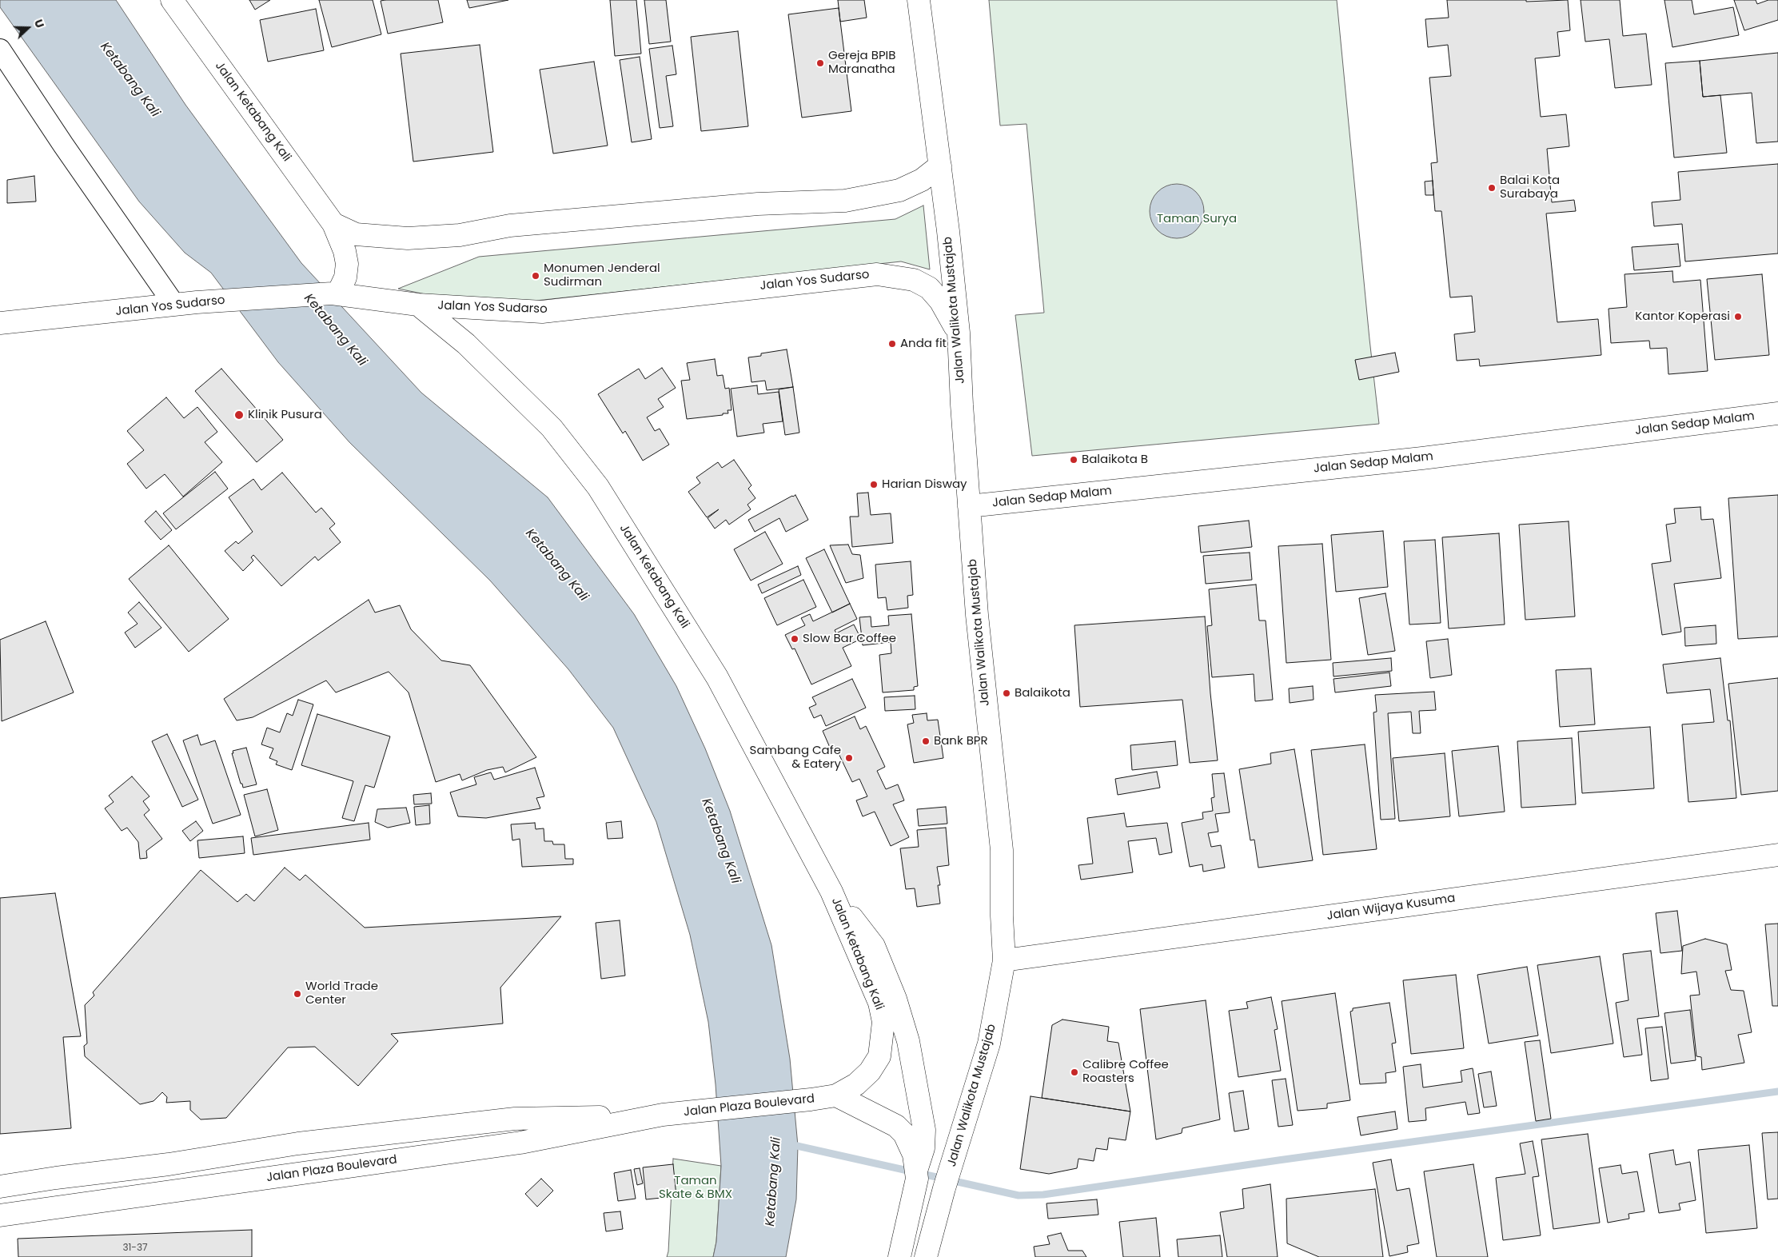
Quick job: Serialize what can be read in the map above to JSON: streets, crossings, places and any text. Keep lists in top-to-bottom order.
{
  "streets": {
    "street": [
      "Jalan Ketabang Kali",
      "Jalan Yos Sudarso",
      "Jalan Walikota Mustajab",
      "Jalan Sedap Malam",
      "Jalan Wijaya Kusuma",
      "Jalan Plaza Boulevard"
    ]
  },
  "crossings": [
    ["Jalan Ketabang Kali", "Jalan Yos Sudarso"],
    ["Jalan Ketabang Kali", "Jalan Plaza Boulevard"],
    ["Jalan Yos Sudarso", "Jalan Walikota Mustajab"],
    ["Jalan Walikota Mustajab", "Jalan Sedap Malam"],
    ["Jalan Walikota Mustajab", "Jalan Wijaya Kusuma"]
  ],
  "water": ["Ketabang Kali"],
  "parks": ["Taman Surya", "Taman Skate & BMX"],
  "places": [
    "Gereja BPIB Maranatha",
    "Balai Kota Surabaya",
    "Monumen Jenderal Sudirman",
    "Kantor Koperasi",
    "Anda fit",
    "Klinik Pusura",
    "Balaikota B",
    "Harian Disway",
    "Slow Bar Coffee",
    "Balaikota",
    "Bank BPR",
    "Sambang Cafe & Eatery",
    "World Trade Center",
    "Calibre Coffee Roasters"
  ],
  "house_numbers": ["31-37"],
  "north": "right"
}
